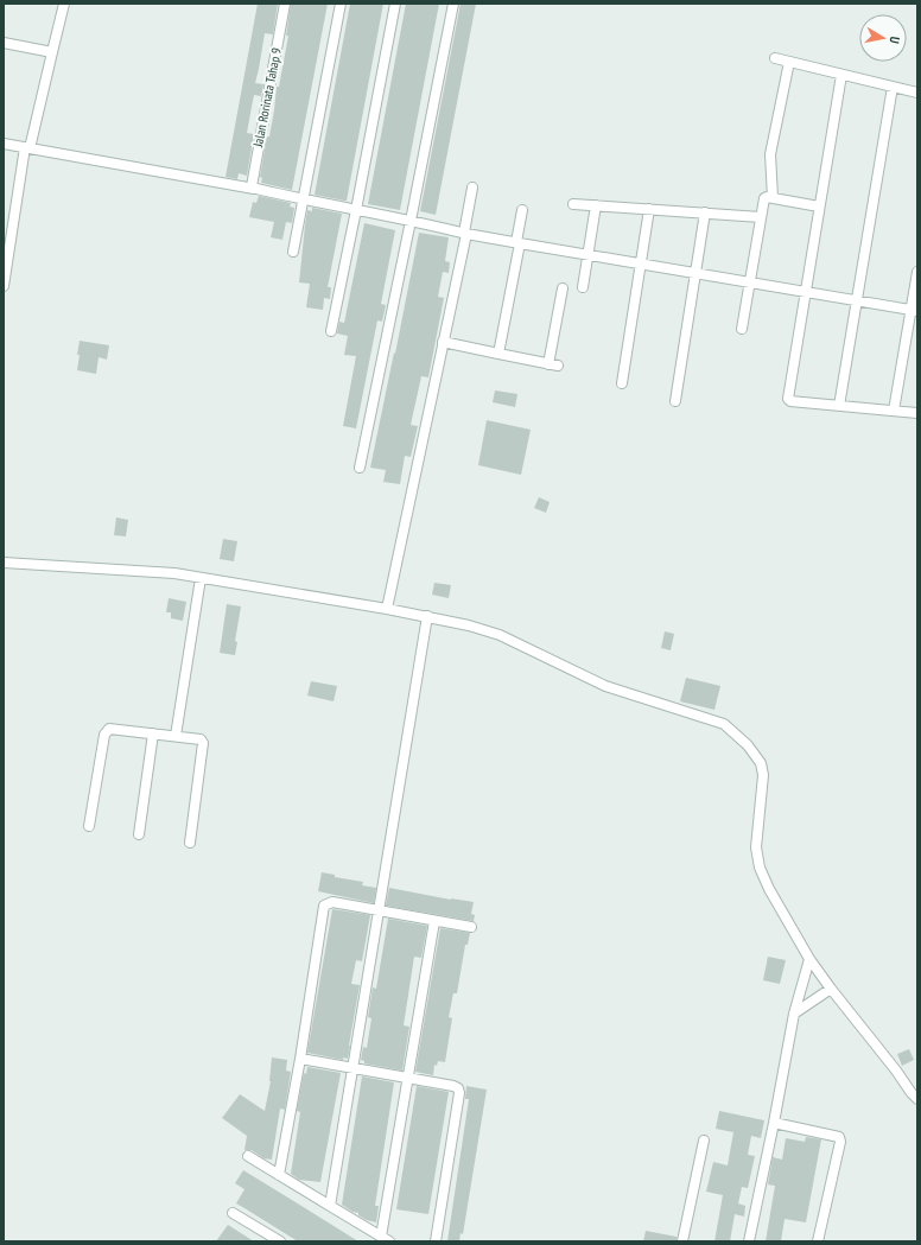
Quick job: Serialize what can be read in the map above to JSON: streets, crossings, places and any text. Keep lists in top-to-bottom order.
{
  "streets": {
    "street": ["Jalan Rorinata Tahap 9"]
  },
  "north": "right"
}
